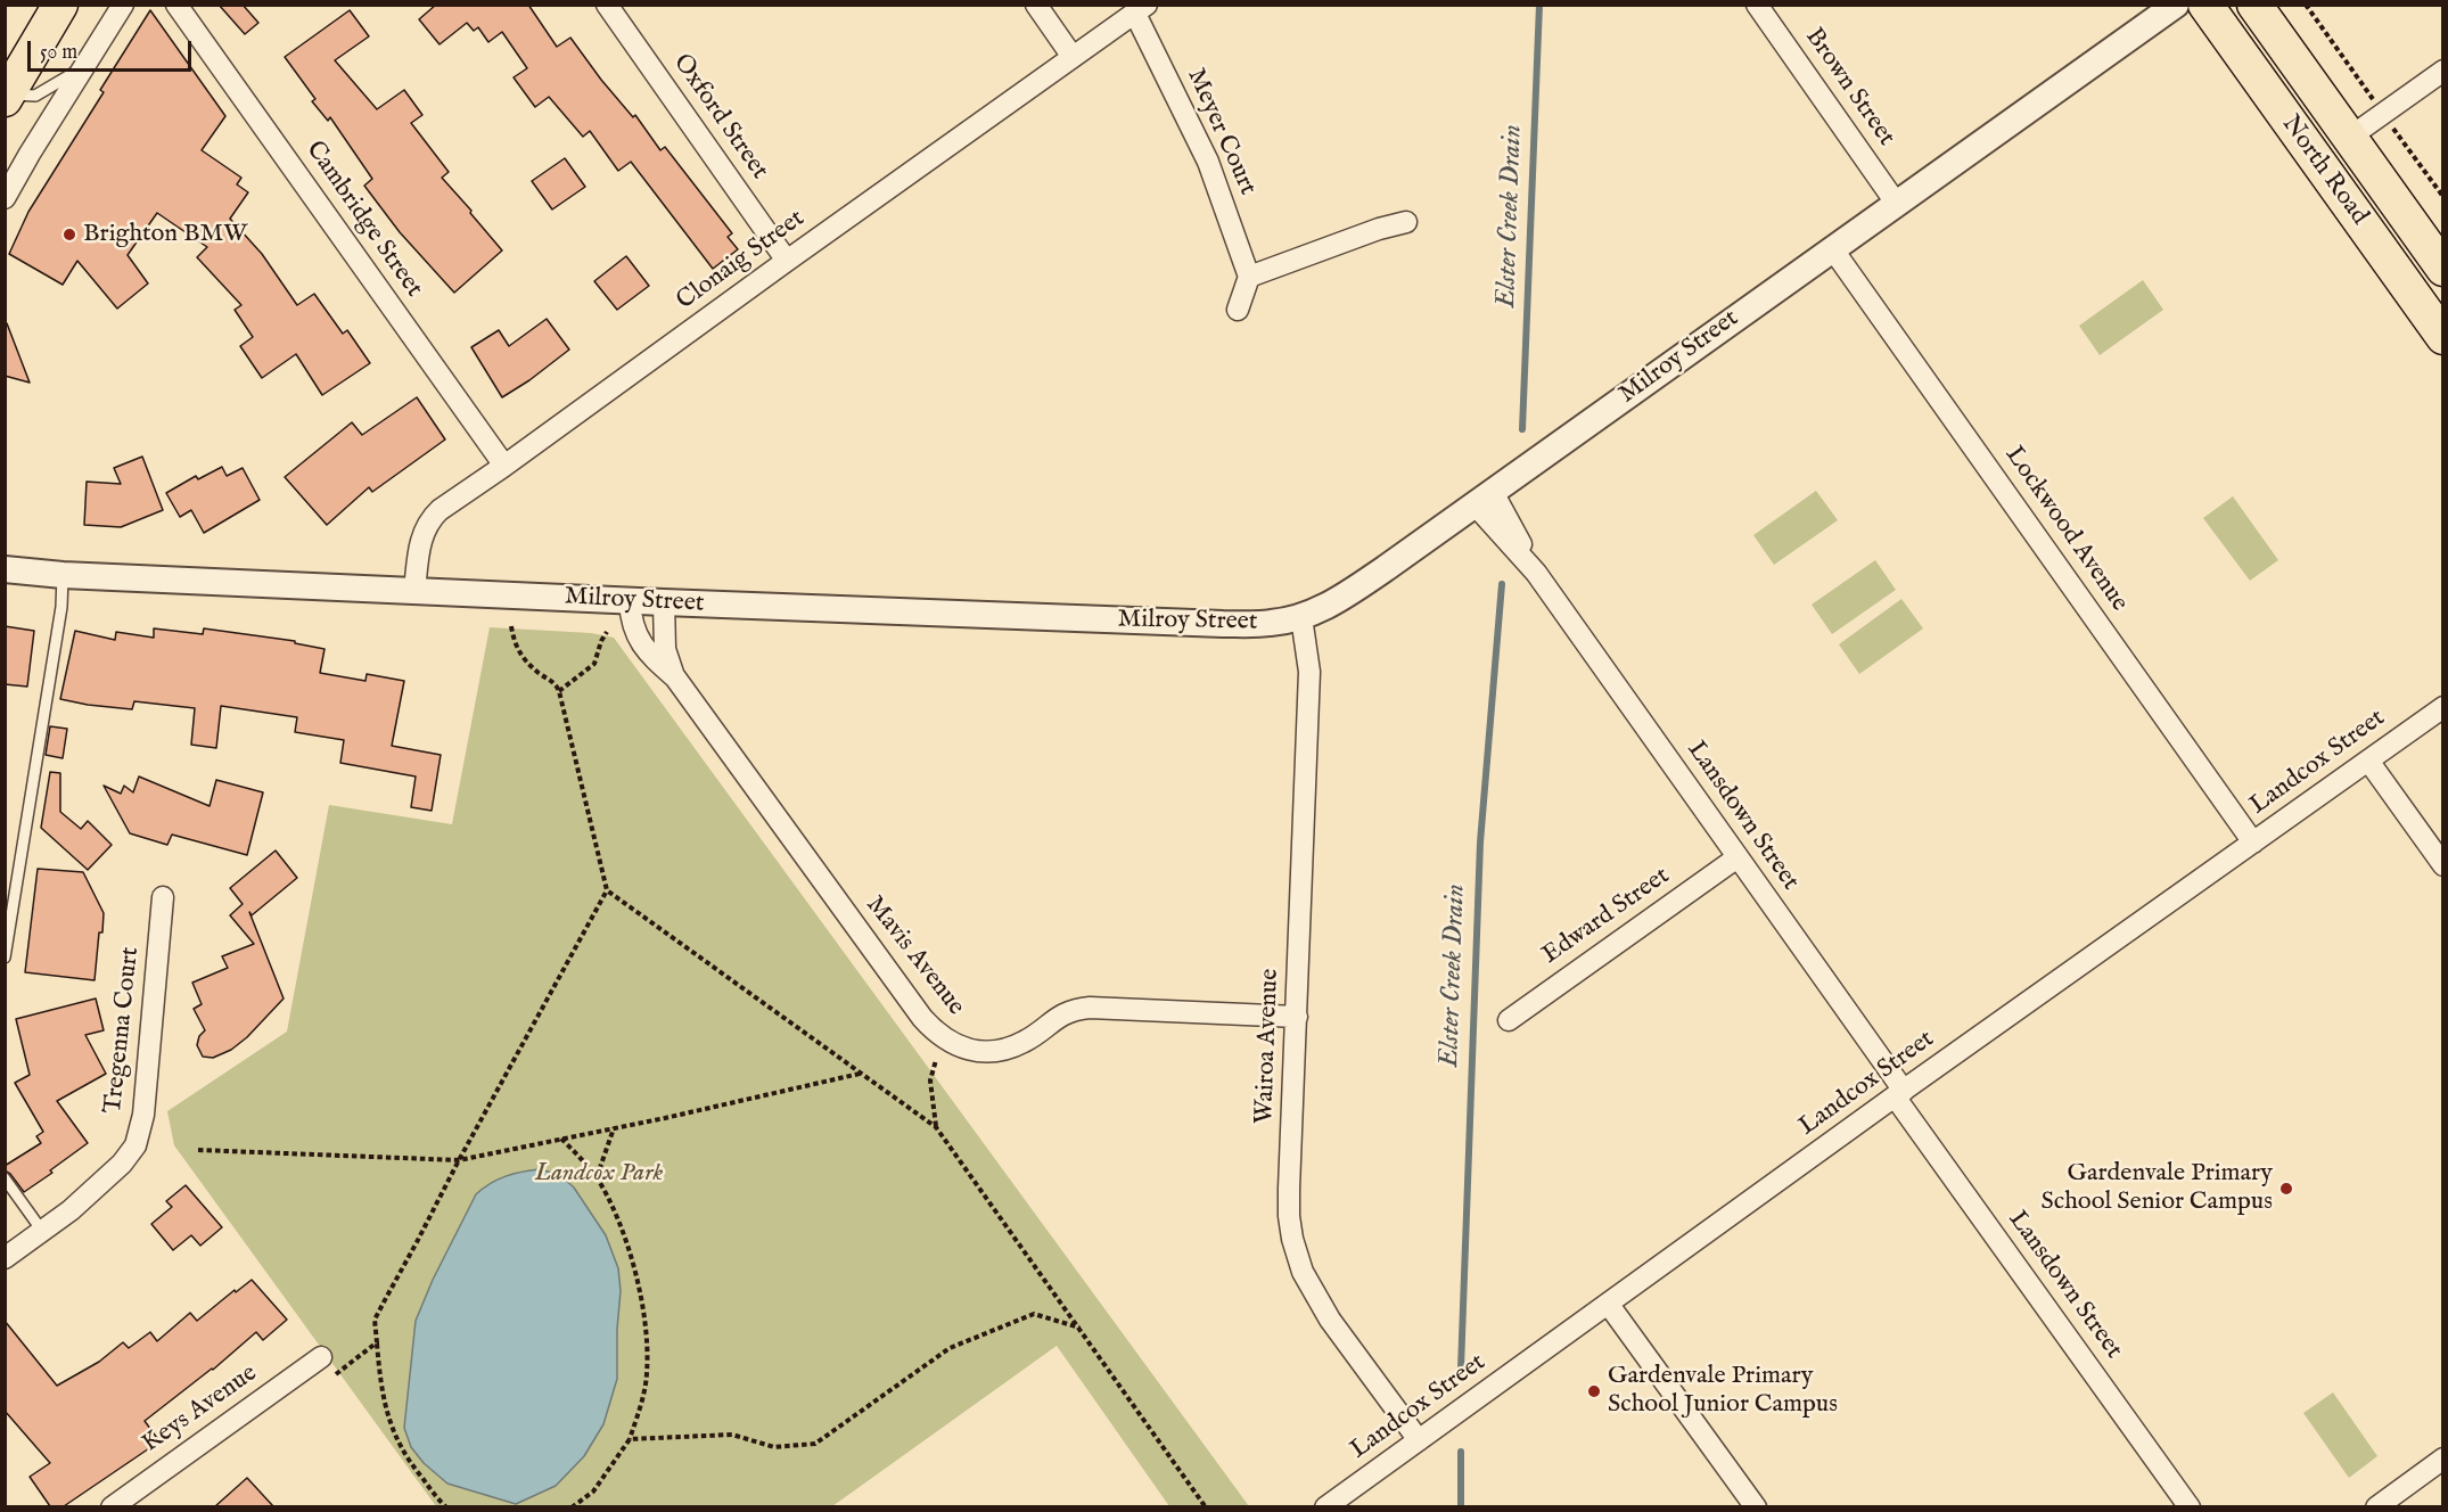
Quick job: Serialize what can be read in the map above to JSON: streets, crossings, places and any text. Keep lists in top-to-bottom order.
{
  "streets": {
    "highway": ["North Road"],
    "street": [
      "Brown Street",
      "Oxford Street",
      "Meyer Court",
      "Cambridge Street",
      "Clonaig Street",
      "Milroy Street",
      "Lockwood Avenue",
      "Landcox Street",
      "Lansdown Street",
      "Edward Street",
      "Mavis Avenue",
      "Tregenna Court",
      "Wairoa Avenue",
      "Keys Avenue"
    ]
  },
  "crossings": [
    ["Brown Street", "Milroy Street"],
    ["Oxford Street", "Clonaig Street"],
    ["Meyer Court", "Clonaig Street"],
    ["Cambridge Street", "Clonaig Street"],
    ["Clonaig Street", "Milroy Street"],
    ["Milroy Street", "Lockwood Avenue"],
    ["Milroy Street", "Lansdown Street"],
    ["Milroy Street", "Mavis Avenue"],
    ["Milroy Street", "Wairoa Avenue"],
    ["Lockwood Avenue", "Landcox Street"],
    ["Landcox Street", "Lansdown Street"],
    ["Landcox Street", "Wairoa Avenue"],
    ["Lansdown Street", "Edward Street"],
    ["Mavis Avenue", "Wairoa Avenue"]
  ],
  "water": ["Elster Creek Drain"],
  "parks": ["Landcox Park"],
  "places": ["Brighton BMW", "Gardenvale Primary School Senior Campus", "Gardenvale Primary School Junior Campus"],
  "scale_bar": "50 m"
}
